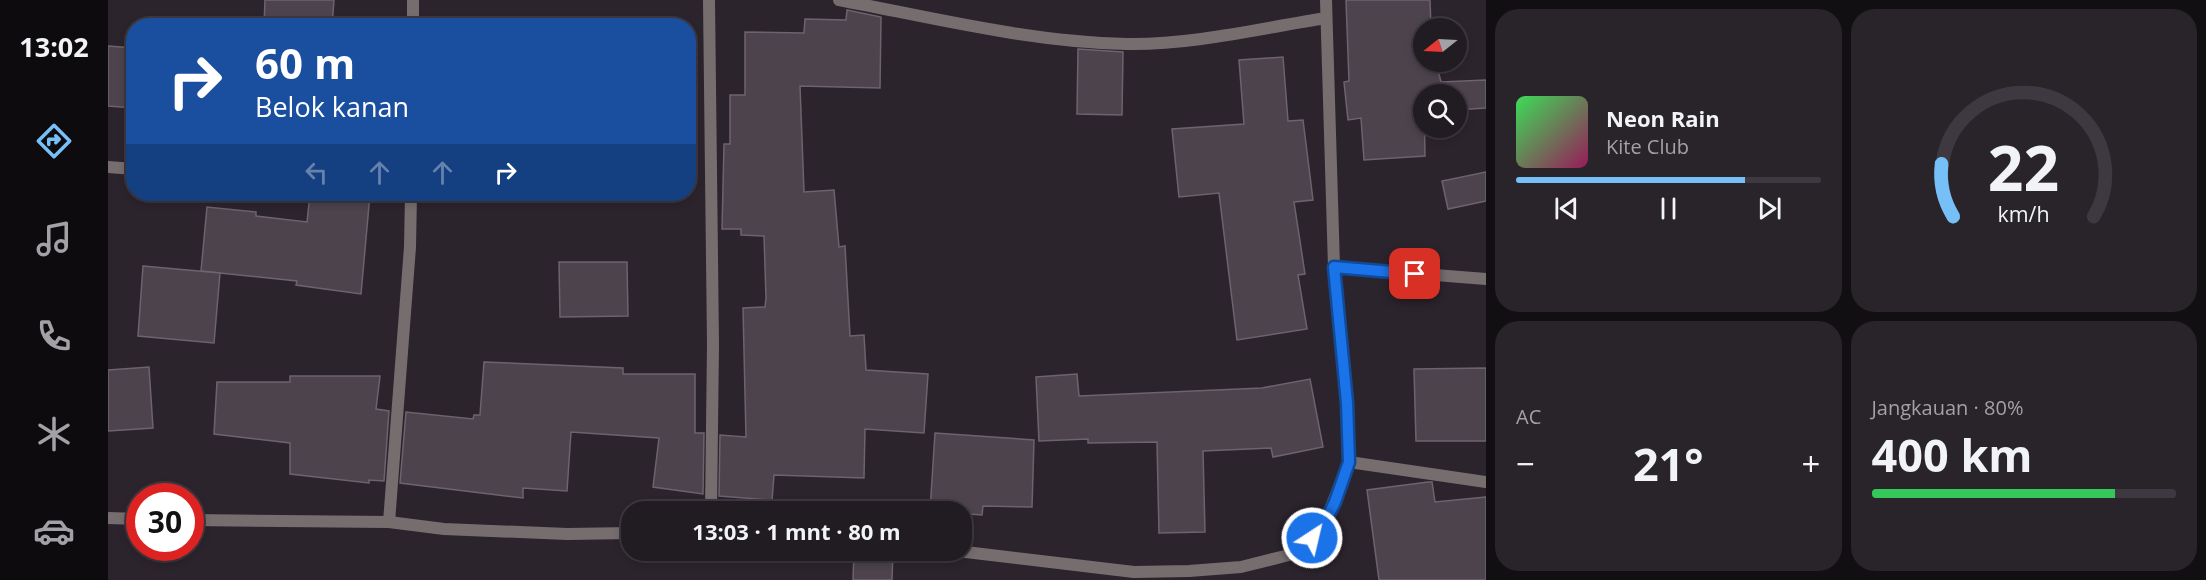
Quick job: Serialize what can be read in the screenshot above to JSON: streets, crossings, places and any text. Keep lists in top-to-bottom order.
{
  "north": "left",
  "page": {
    "tabs": "13:02",
    "turn": ["60 m", "Belok kanan"],
    "song": ["Neon Rain", "Kite Club"],
    "tile": [
      "AC",
      ["Jangkauan · 80%", "400 km"]
    ],
    "heat": ["−", "21°", "+"],
    "limit": "30",
    "trip": "13:03 · 1 mnt · 80 m",
    "gauge": ["22", "km/h"]
  }
}
